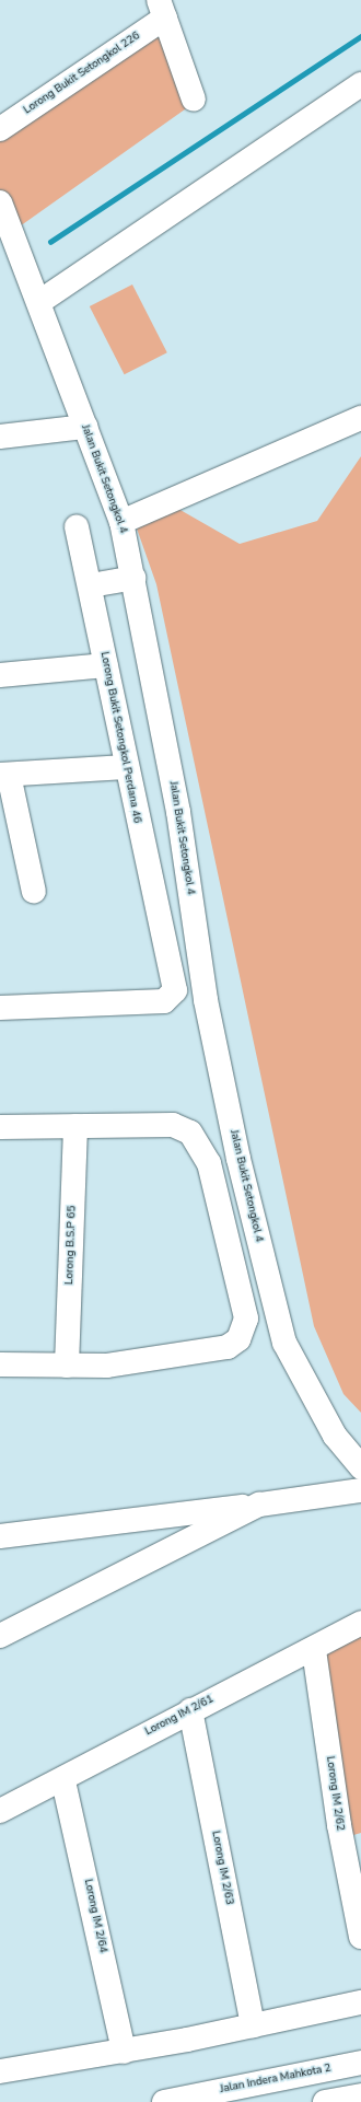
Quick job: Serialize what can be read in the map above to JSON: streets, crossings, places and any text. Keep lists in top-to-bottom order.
{
  "streets": {
    "street": [
      "Lorong Bukit Setongkol 226",
      "Jalan Bukit Setongkol 4",
      "Lorong Bukit Setongkol Perdana 46",
      "Lorong B.S.P 65",
      "Lorong IM 2/61",
      "Lorong IM 2/62",
      "Lorong IM 2/63",
      "Lorong IM 2/64",
      "Jalan Indera Mahkota 2"
    ]
  },
  "crossings": [
    ["Lorong IM 2/61", "Lorong IM 2/62"],
    ["Lorong IM 2/61", "Lorong IM 2/63"],
    ["Lorong IM 2/61", "Lorong IM 2/64"]
  ]
}
